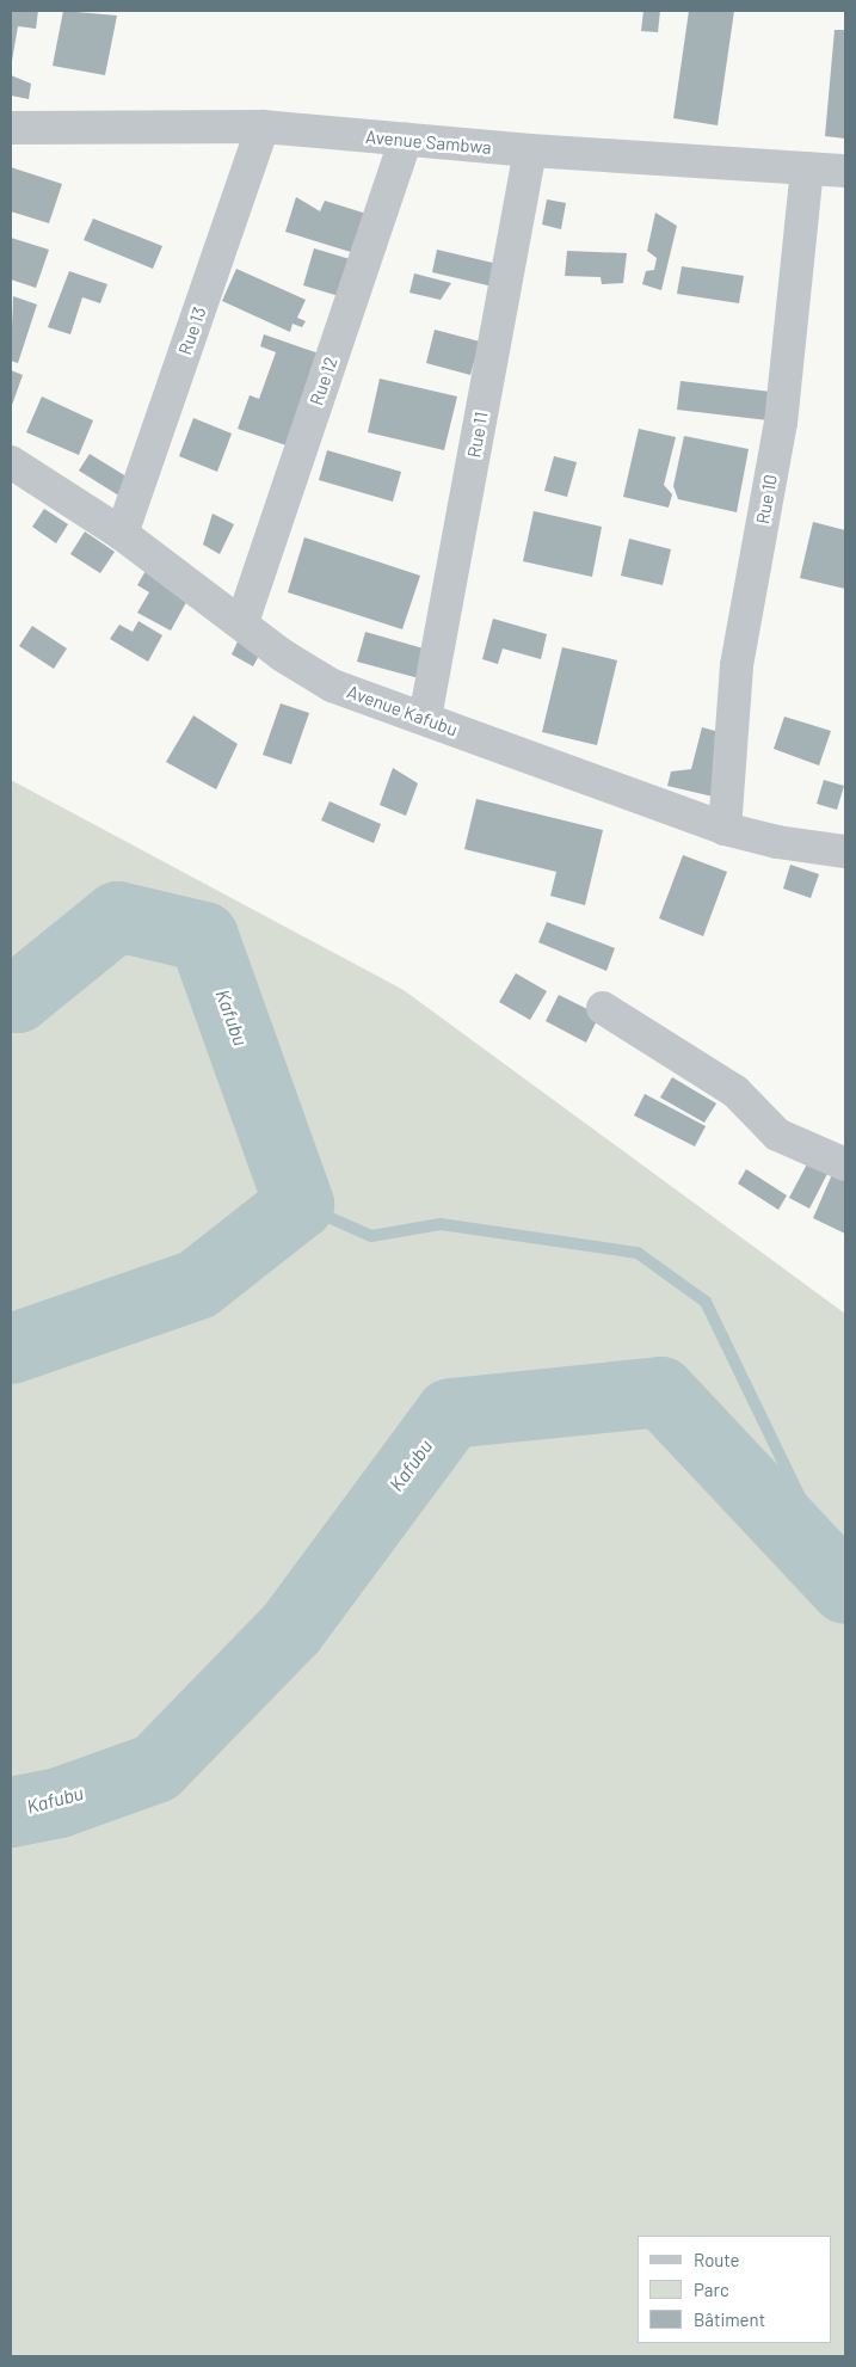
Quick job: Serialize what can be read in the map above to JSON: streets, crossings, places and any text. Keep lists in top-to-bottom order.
{
  "streets": {
    "street": [
      "Avenue Sambwa",
      "Rue 13",
      "Rue 12",
      "Rue 11",
      "Rue 10",
      "Avenue Kafubu"
    ]
  },
  "crossings": [
    ["Avenue Sambwa", "Rue 13"],
    ["Avenue Sambwa", "Rue 12"],
    ["Avenue Sambwa", "Rue 11"],
    ["Avenue Sambwa", "Rue 10"],
    ["Rue 13", "Avenue Kafubu"],
    ["Rue 12", "Avenue Kafubu"],
    ["Rue 11", "Avenue Kafubu"],
    ["Rue 10", "Avenue Kafubu"]
  ],
  "water": ["Kafubu"],
  "legend": ["Route", "Parc", "Bâtiment"]
}
